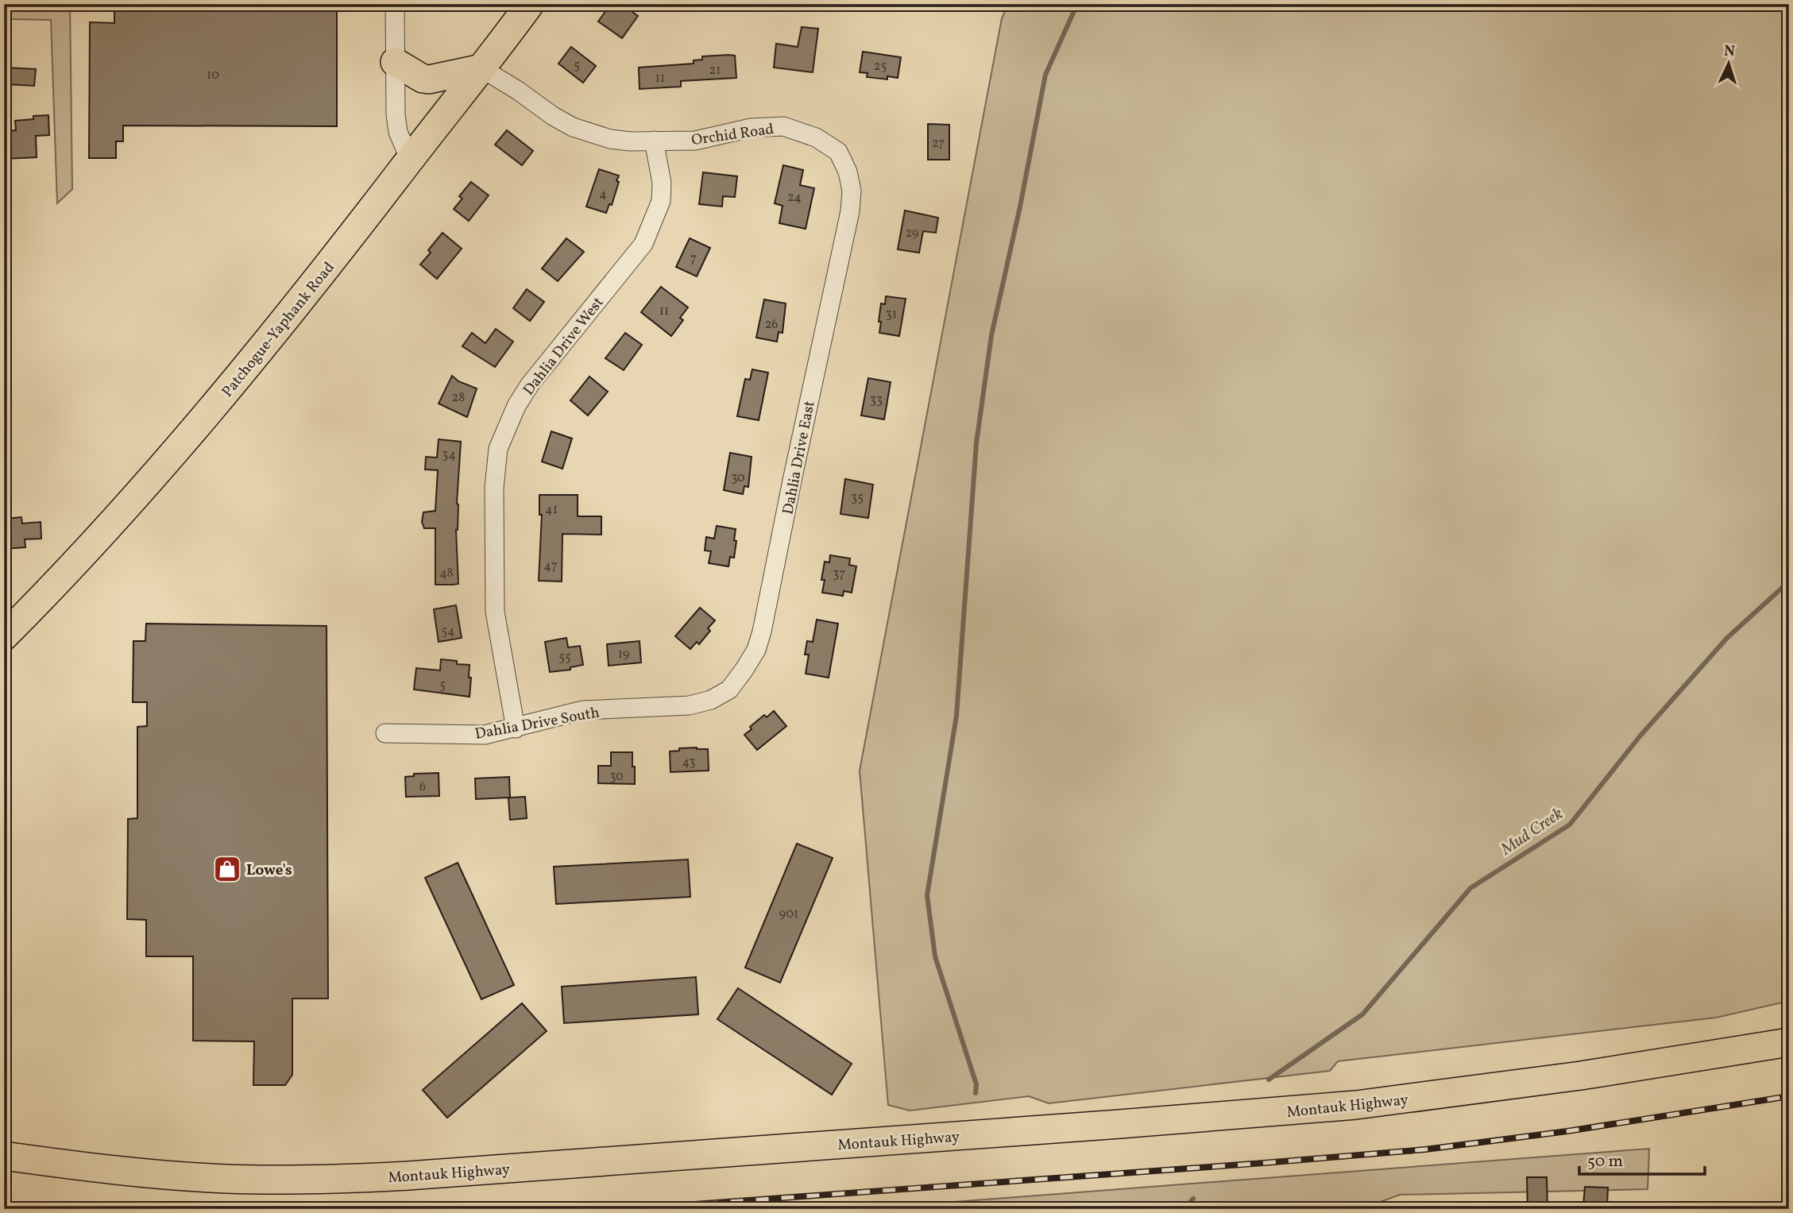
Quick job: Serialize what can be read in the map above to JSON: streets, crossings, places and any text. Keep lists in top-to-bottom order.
{
  "streets": {
    "main road": ["Patchogue-Yaphank Road", "Montauk Highway"],
    "street": [
      "Orchid Road",
      "Dahlia Drive West",
      "Dahlia Drive East",
      "Dahlia Drive South"
    ]
  },
  "crossings": [
    ["Orchid Road", "Patchogue-Yaphank Road"],
    ["Orchid Road", "Dahlia Drive West"],
    ["Orchid Road", "Dahlia Drive East"],
    ["Dahlia Drive West", "Dahlia Drive South"],
    ["Dahlia Drive East", "Dahlia Drive South"]
  ],
  "water": ["Mud Creek"],
  "places": {
    "shop": ["Lowe's"]
  },
  "house_numbers": [
    "5",
    "25",
    "21",
    "10",
    "11",
    "27",
    "4",
    "24",
    "29",
    "7",
    "11",
    "31",
    "26",
    "28",
    "33",
    "34",
    "30",
    "35",
    "41",
    "47",
    "48",
    "37",
    "54",
    "19",
    "55",
    "5",
    "43",
    "30",
    "6",
    "901"
  ],
  "scale_bar": "50 m",
  "north": "top"
}
